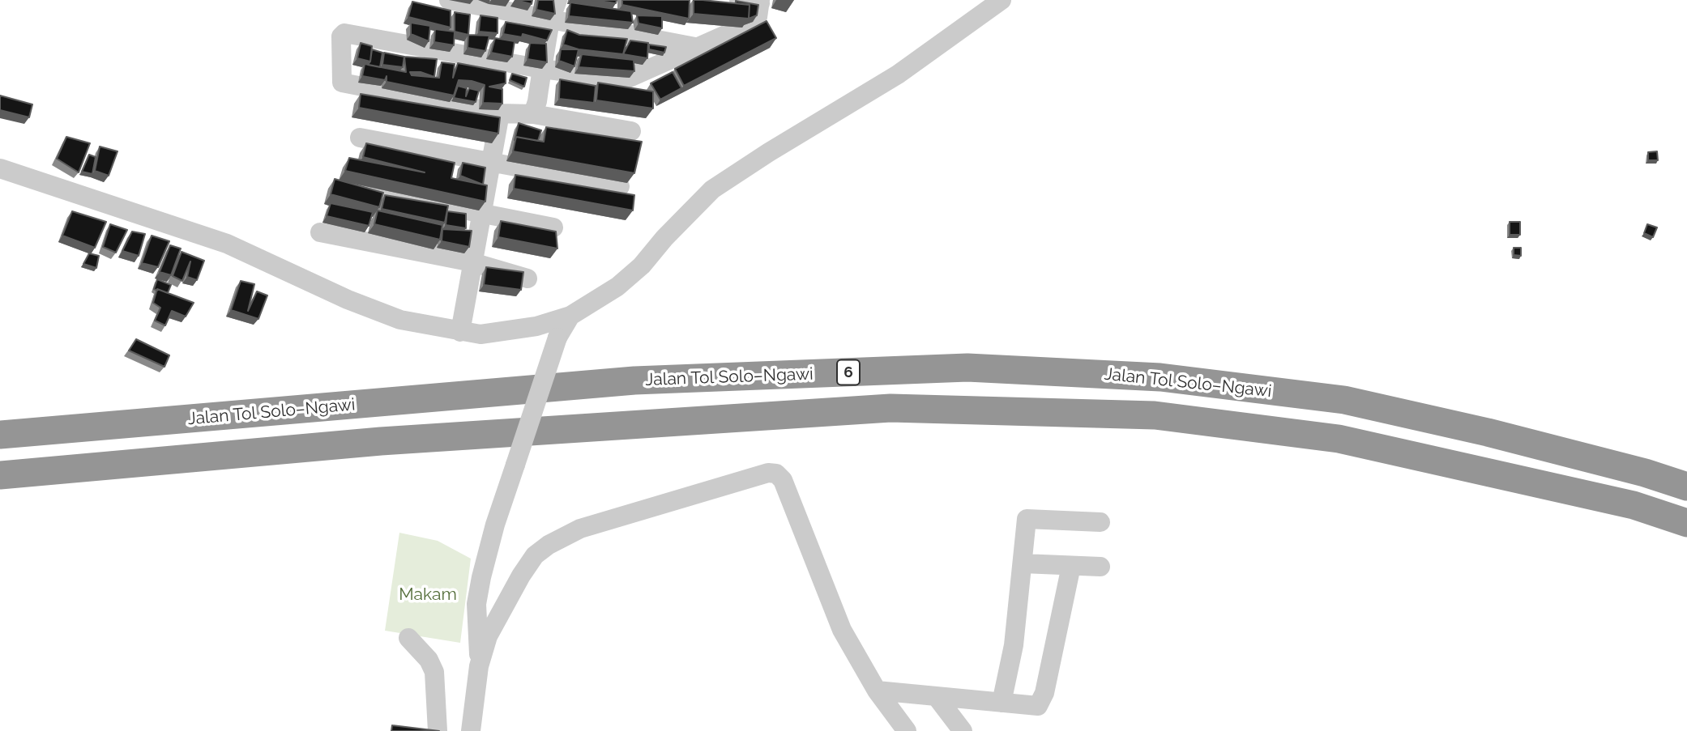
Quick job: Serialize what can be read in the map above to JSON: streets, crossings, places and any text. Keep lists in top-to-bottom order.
{
  "streets": {
    "highway": ["6", "Jalan Tol Solo–Ngawi"]
  },
  "parks": ["Makam"]
}
